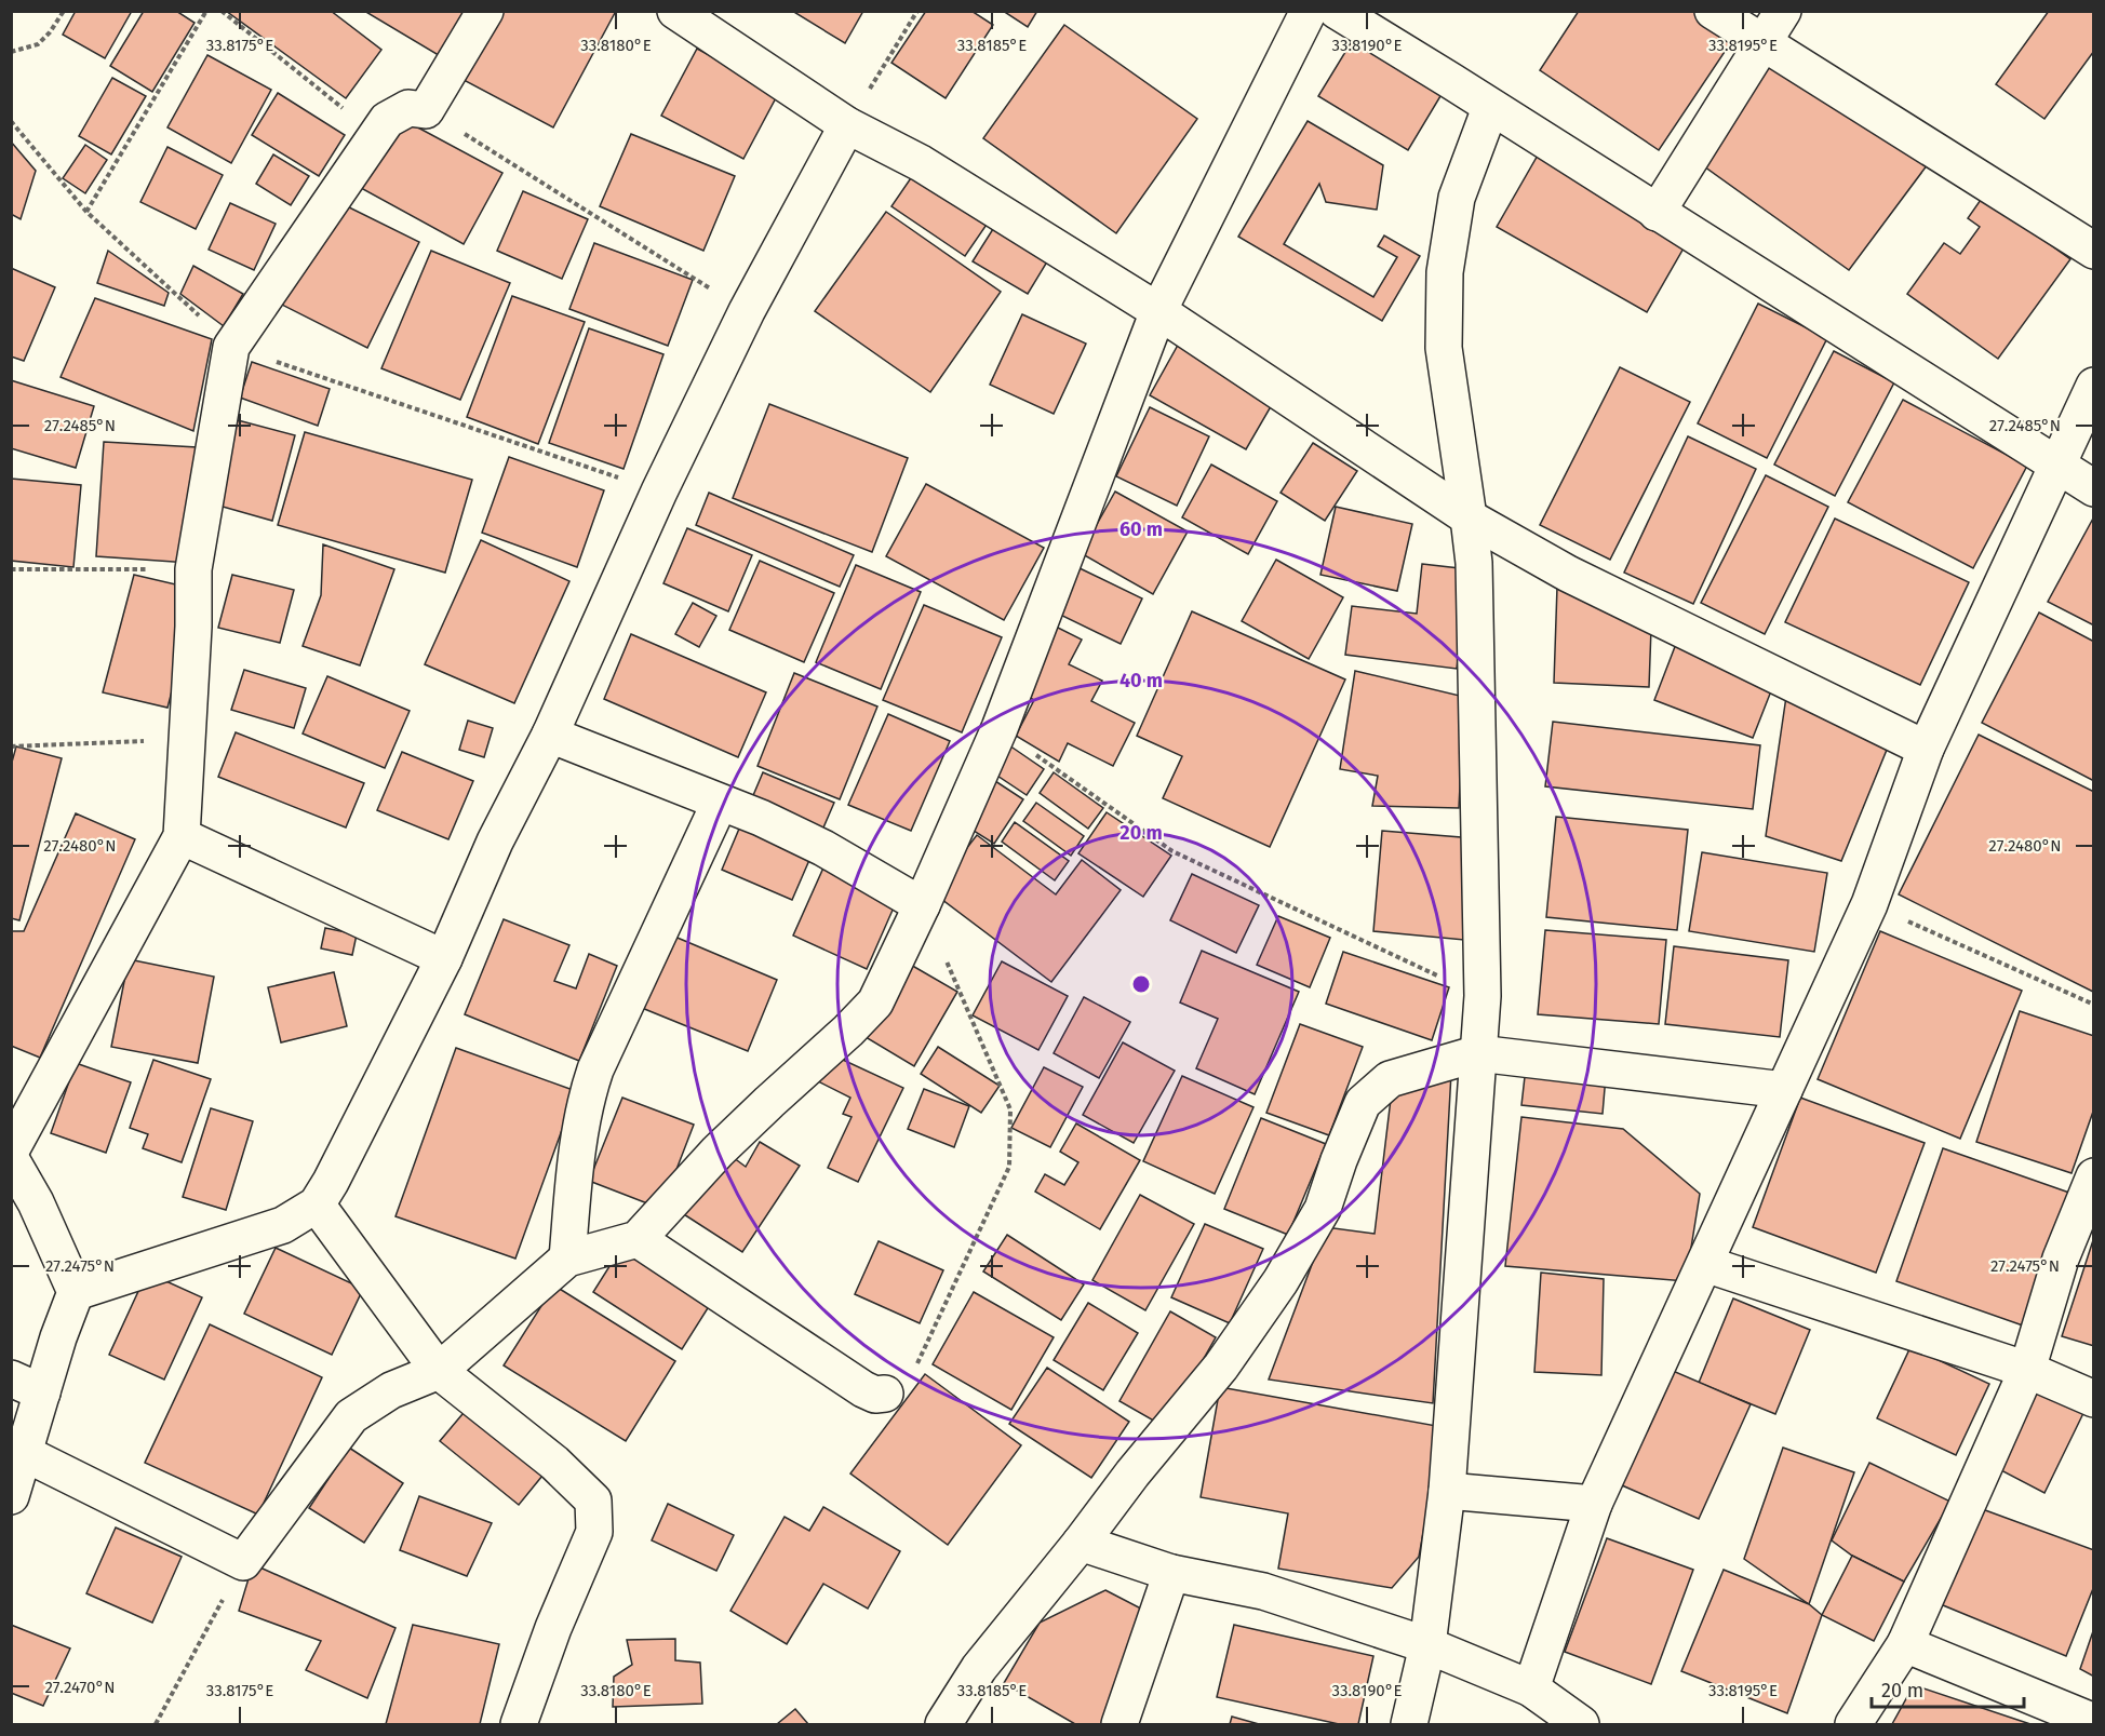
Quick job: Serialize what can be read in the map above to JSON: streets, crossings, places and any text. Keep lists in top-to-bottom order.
{
  "scale_bar": "20 m",
  "coordinates": [
    "33.8175°E",
    "33.8180°E",
    "33.8185°E",
    "33.8190°E",
    "33.8195°E",
    "27.2485°N",
    "27.2480°N",
    "27.2475°N",
    "27.2470°N"
  ],
  "rings": ["60 m", "40 m", "20 m"]
}
